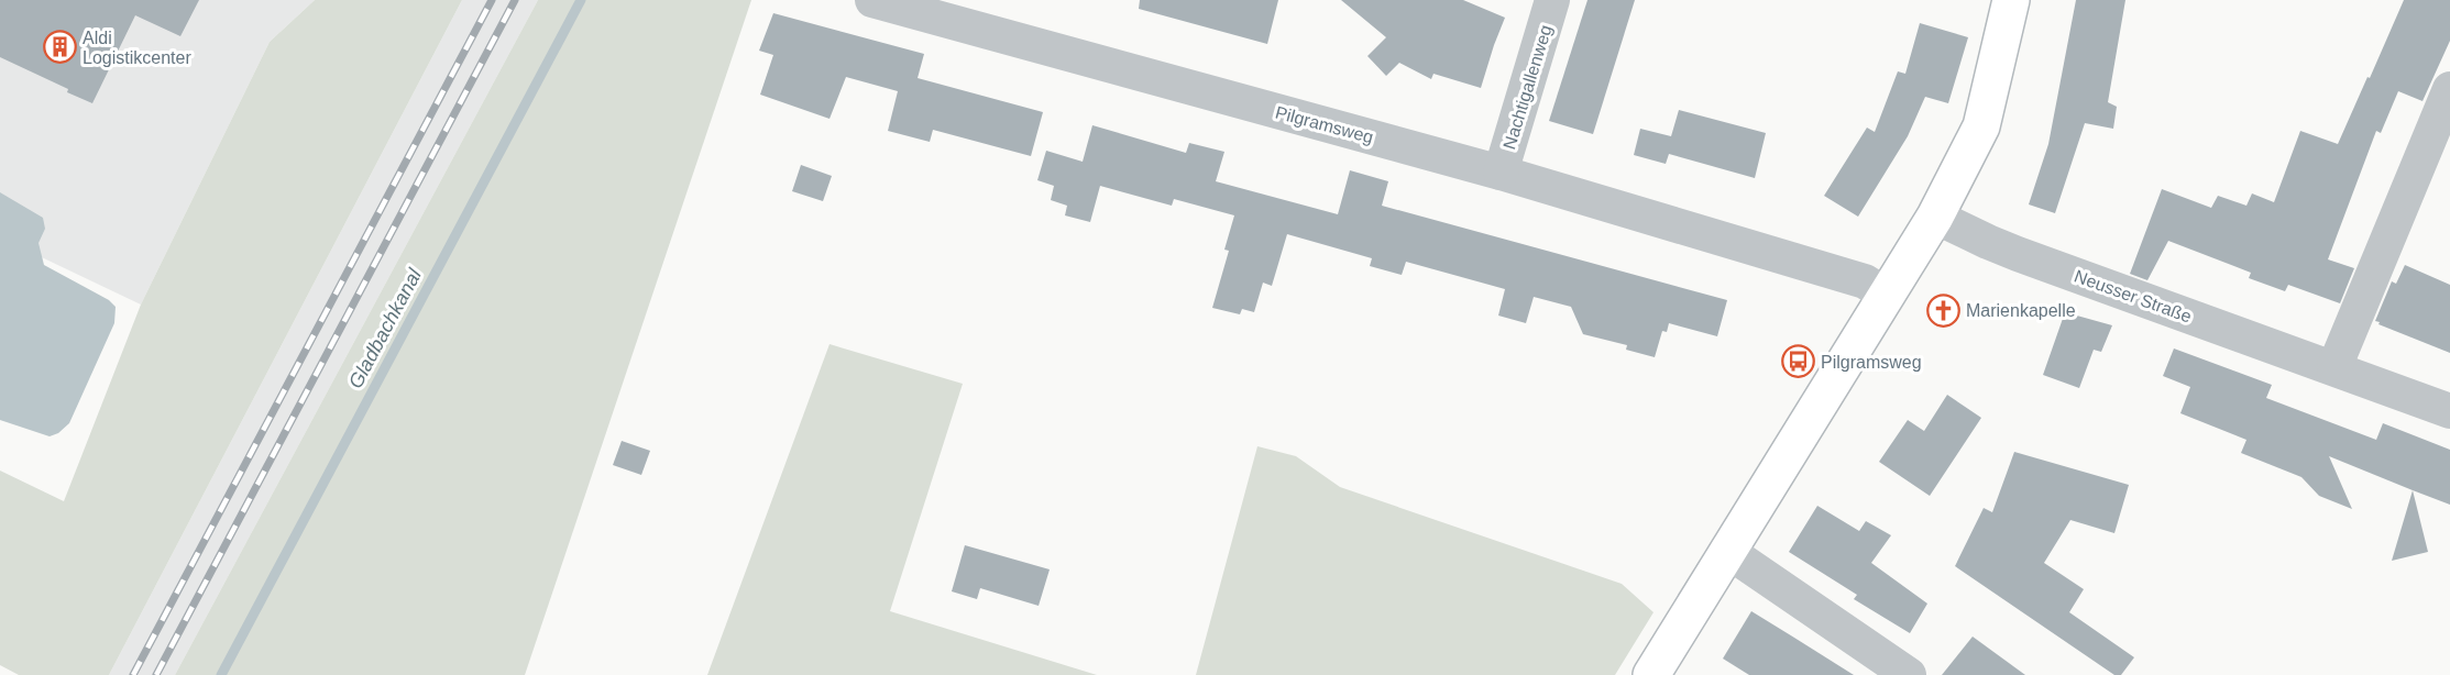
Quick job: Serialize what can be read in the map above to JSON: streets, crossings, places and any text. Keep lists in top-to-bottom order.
{
  "streets": {
    "street": ["Nachtigallenweg", "Pilgramsweg", "Neusser Straße"]
  },
  "crossings": [
    ["Nachtigallenweg", "Pilgramsweg"]
  ],
  "water": ["Gladbachkanal"],
  "places": {
    "building": ["Aldi Logistikcenter"],
    "church": ["Marienkapelle"],
    "bus stop": ["Pilgramsweg"]
  }
}
